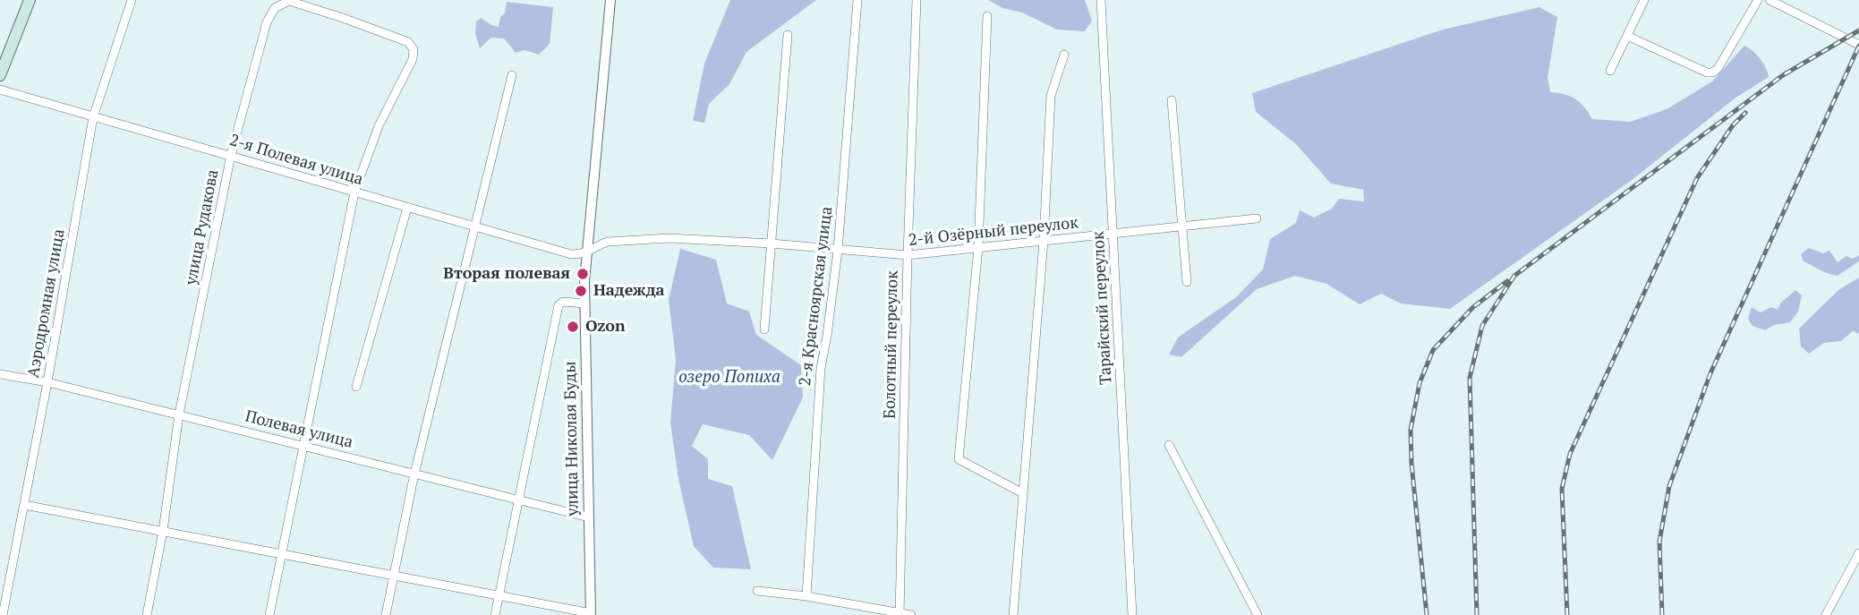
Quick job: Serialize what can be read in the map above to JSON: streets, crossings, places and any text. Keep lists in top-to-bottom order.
{
  "streets": {
    "street": [
      "2-я Полевая улица",
      "улица Рудакова",
      "2-й Озёрный переулок",
      "2-я Красноярская улица",
      "Аэродромная улица",
      "Тарайский переулок",
      "Болотный переулок",
      "Полевая улица",
      "улица Николая Буды"
    ]
  },
  "crossings": [
    ["2-я Полевая улица", "улица Рудакова"],
    ["2-я Полевая улица", "2-й Озёрный переулок"],
    ["2-я Полевая улица", "Аэродромная улица"],
    ["2-я Полевая улица", "улица Николая Буды"],
    ["улица Рудакова", "Полевая улица"],
    ["2-й Озёрный переулок", "2-я Красноярская улица"],
    ["2-й Озёрный переулок", "Тарайский переулок"],
    ["2-й Озёрный переулок", "Болотный переулок"],
    ["2-й Озёрный переулок", "улица Николая Буды"],
    ["Аэродромная улица", "Полевая улица"],
    ["Полевая улица", "улица Николая Буды"]
  ],
  "water": ["озеро Попиха"],
  "places": ["Вторая полевая", "Надежда", "Ozon"]
}
